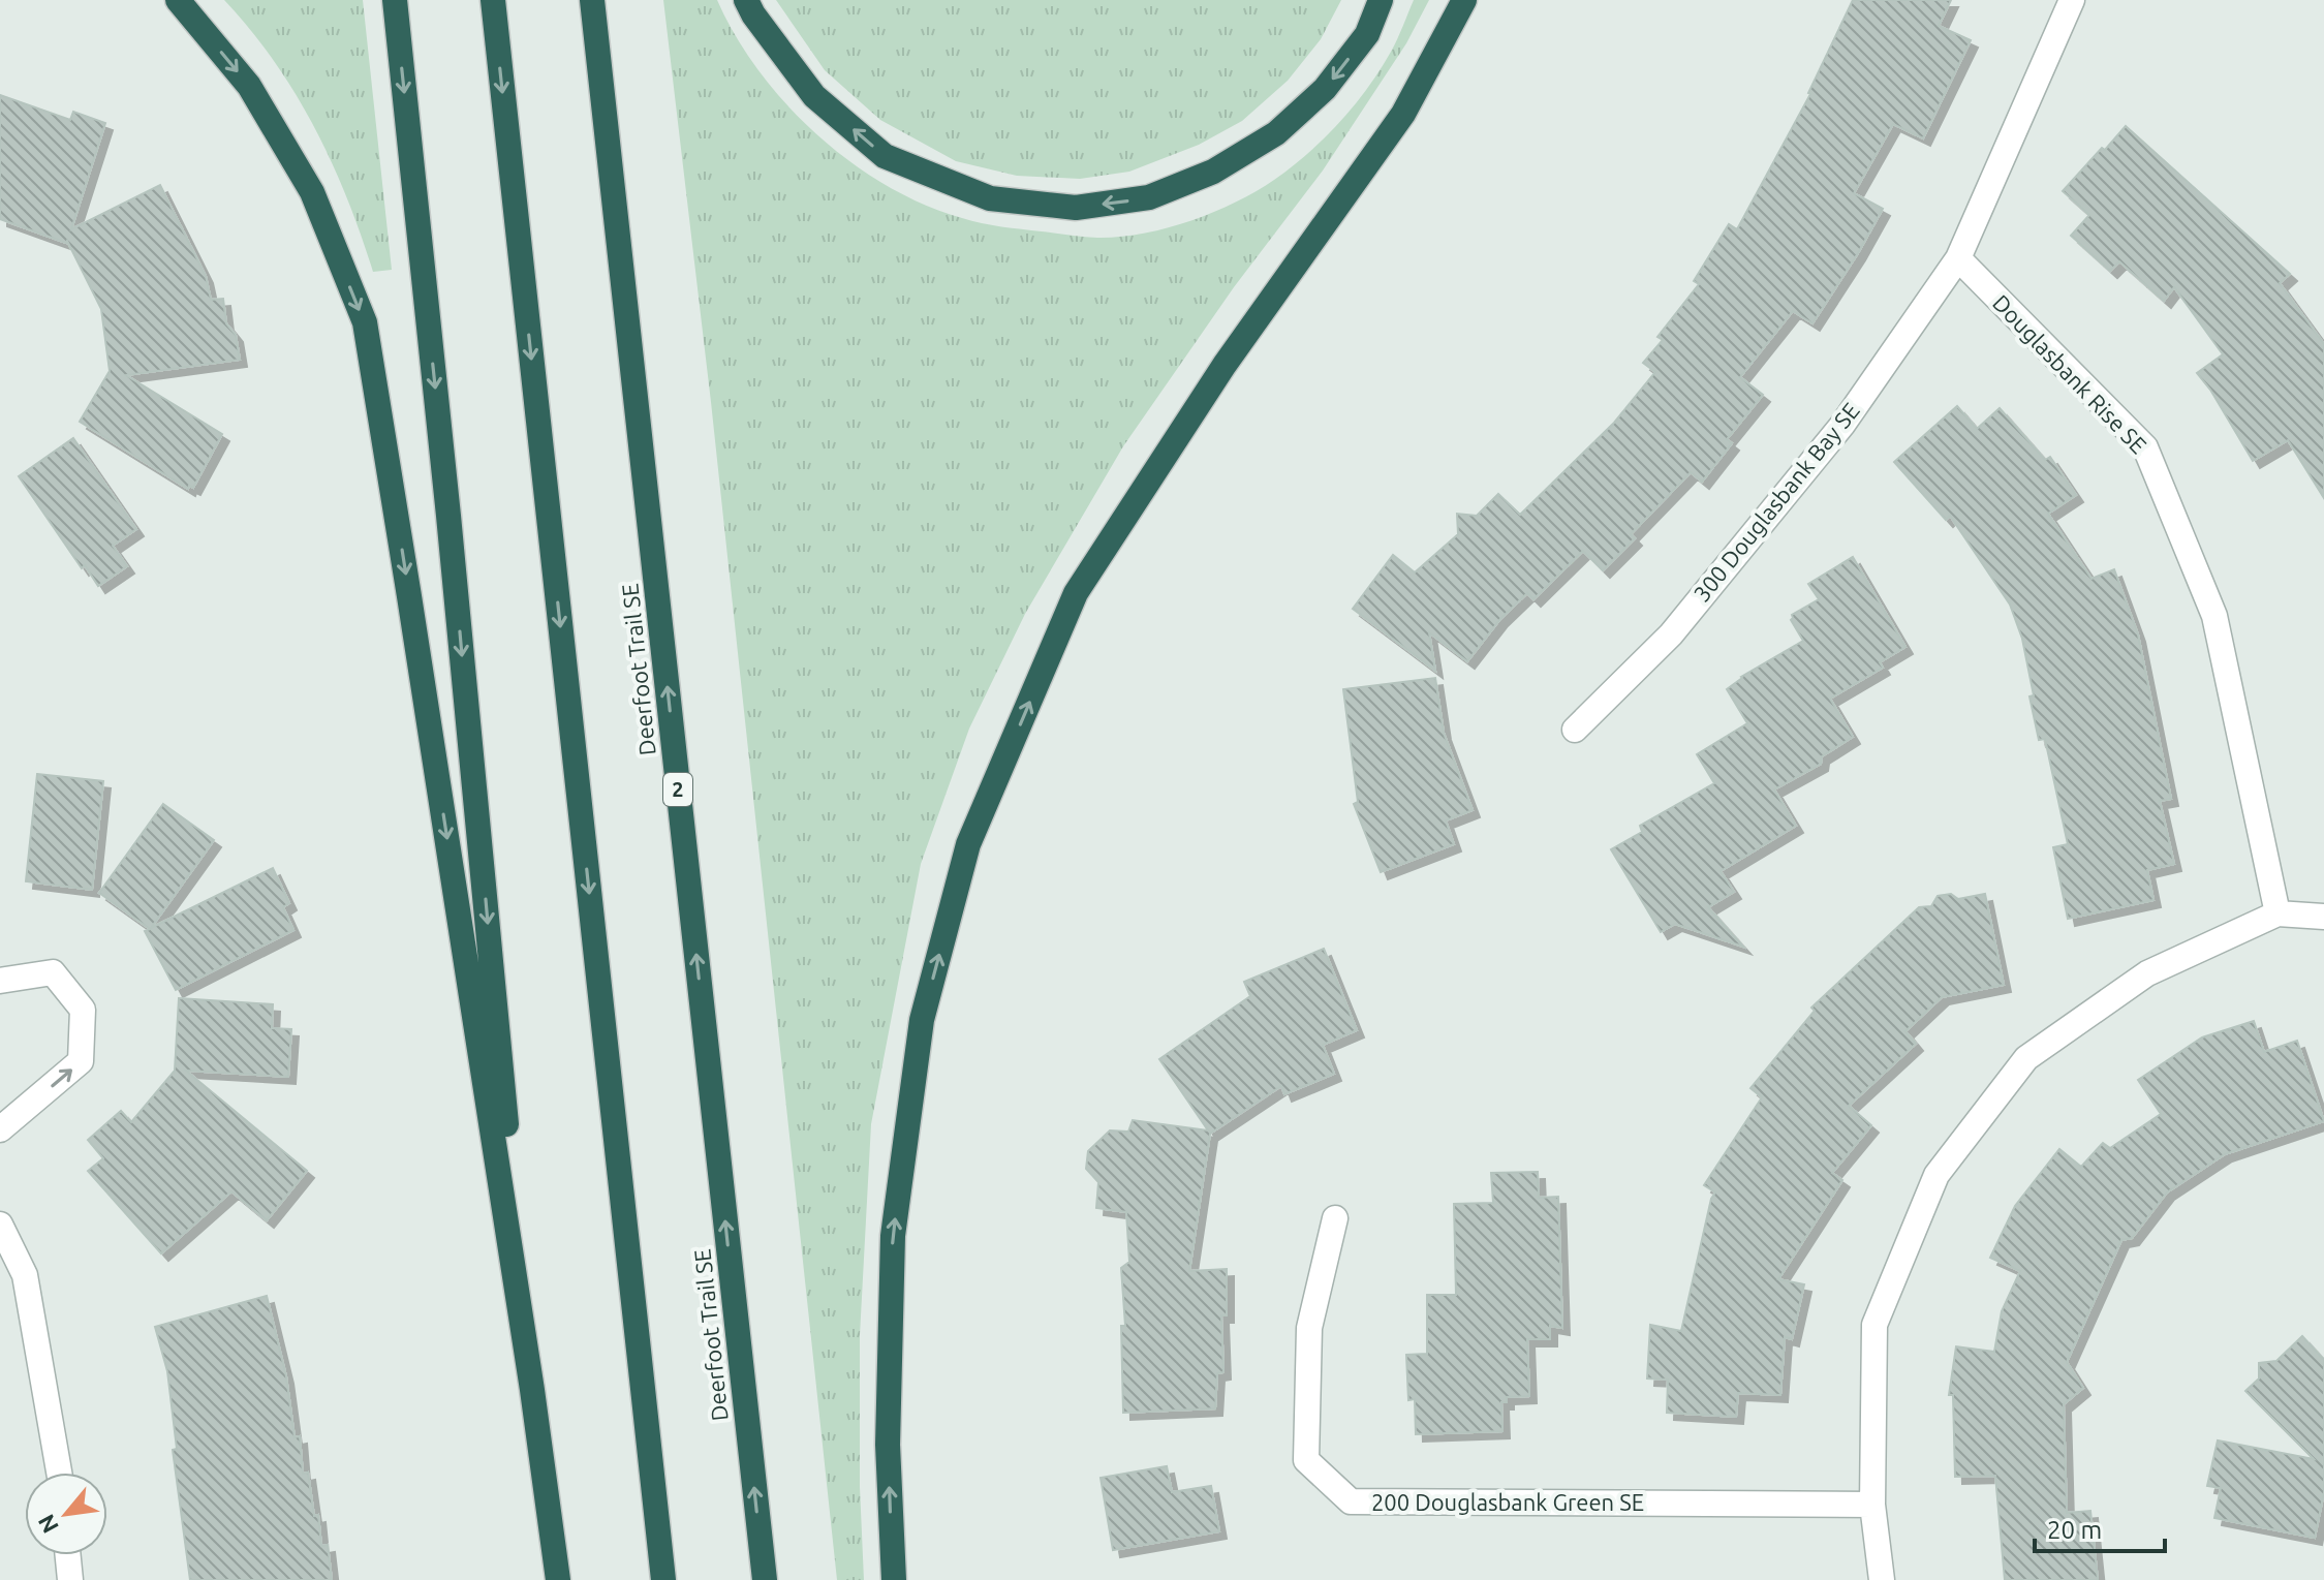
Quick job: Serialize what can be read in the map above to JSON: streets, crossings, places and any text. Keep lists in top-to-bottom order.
{
  "streets": {
    "highway": ["Deerfoot Trail SE", "2"],
    "street": ["Douglasbank Rise SE", "300 Douglasbank Bay SE", "200 Douglasbank Green SE"]
  },
  "crossings": [
    ["Douglasbank Rise SE", "300 Douglasbank Bay SE"]
  ],
  "scale_bar": "20 m",
  "north": "bottom left"
}
